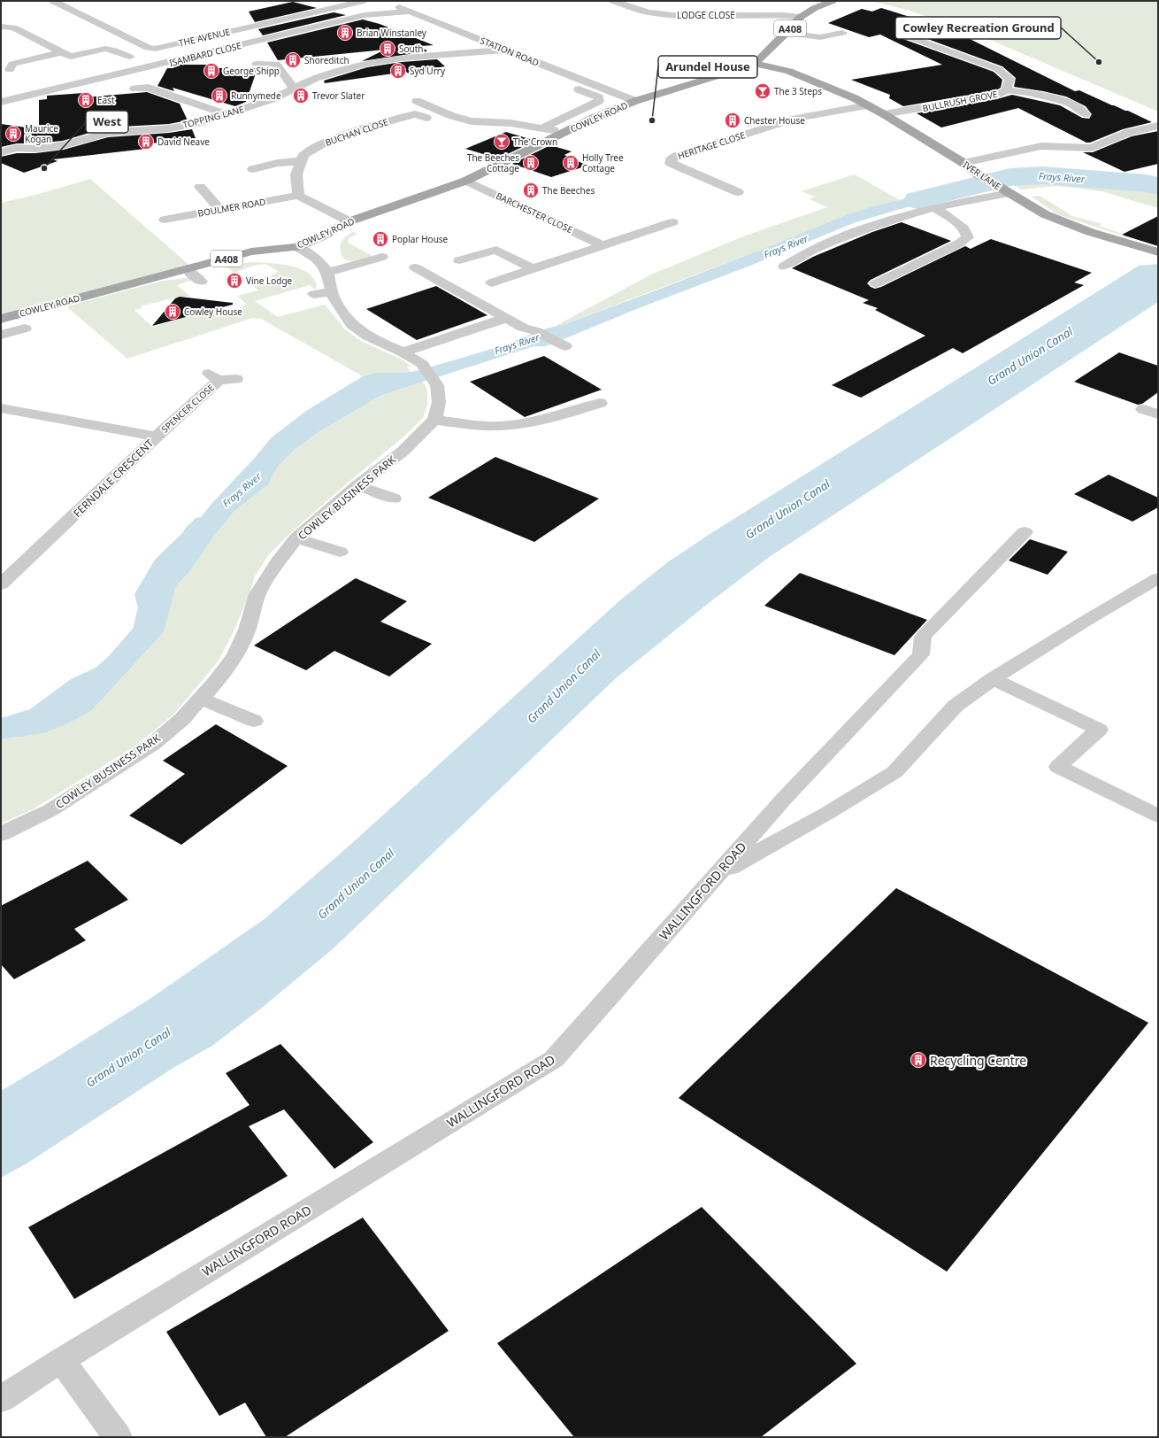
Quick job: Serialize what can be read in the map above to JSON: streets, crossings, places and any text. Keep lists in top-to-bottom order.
{
  "streets": {
    "main road": ["A408", "COWLEY ROAD", "IVER LANE"],
    "street": [
      "LODGE CLOSE",
      "THE AVENUE",
      "STATION ROAD",
      "ISAMBARD CLOSE",
      "BULLRUSH GROVE",
      "TOPPING LANE",
      "BUCHAN CLOSE",
      "HERITAGE CLOSE",
      "BOULMER ROAD",
      "BARCHESTER CLOSE",
      "SPENCER CLOSE",
      "FERNDALE CRESCENT",
      "COWLEY BUSINESS PARK",
      "WALLINGFORD ROAD"
    ]
  },
  "crossings": [
    ["LODGE CLOSE", "A408"],
    ["A408", "STATION ROAD"],
    ["A408", "COWLEY ROAD"],
    ["A408", "IVER LANE"],
    ["STATION ROAD", "ISAMBARD CLOSE"],
    ["STATION ROAD", "TOPPING LANE"],
    ["STATION ROAD", "COWLEY ROAD"],
    ["BULLRUSH GROVE", "IVER LANE"],
    ["COWLEY ROAD", "BARCHESTER CLOSE"],
    ["HERITAGE CLOSE", "IVER LANE"],
    ["SPENCER CLOSE", "FERNDALE CRESCENT"]
  ],
  "water": ["Frays River", "Grand Union Canal"],
  "places": {
    "building": [
      "Brian Winstanley",
      "South",
      "Shoreditch",
      "George Shipp",
      "Syd Urry",
      "Runnymede",
      "Trevor Slater",
      "East",
      "Chester House",
      "Maurice Kogan",
      "David Neave",
      "The Beeches Cottage",
      "Holly Tree Cottage",
      "The Beeches",
      "Poplar House",
      "Vine Lodge",
      "Cowley House",
      "Recycling Centre"
    ],
    "other": ["Cowley Recreation Ground", "Arundel House", "West"],
    "bar": ["The 3 Steps", "The Crown"]
  }
}
